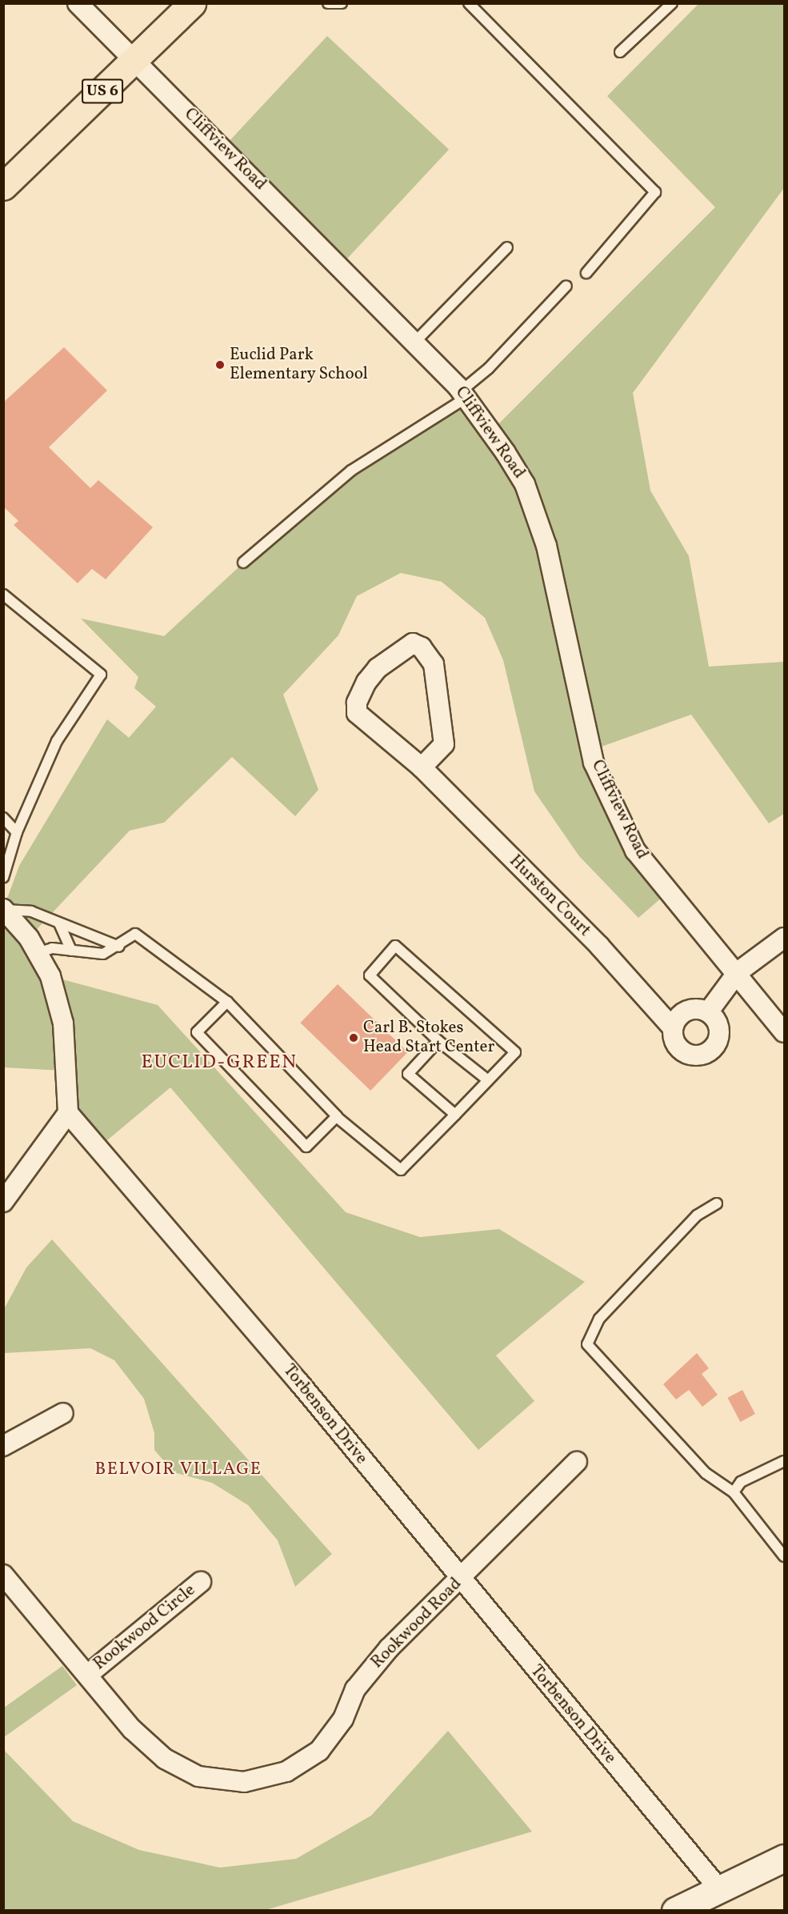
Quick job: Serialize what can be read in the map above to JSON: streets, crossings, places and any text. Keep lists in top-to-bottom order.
{
  "streets": {
    "main road": ["US 6"],
    "street": [
      "Cliffview Road",
      "Hurston Court",
      "Torbenson Drive",
      "Rookwood Road",
      "Rookwood Circle"
    ]
  },
  "crossings": [
    ["US 6", "Cliffview Road"],
    ["Torbenson Drive", "Rookwood Road"],
    ["Rookwood Road", "Rookwood Circle"]
  ],
  "districts": ["EUCLID-GREEN", "BELVOIR VILLAGE"],
  "places": ["Euclid Park Elementary School", "Carl B. Stokes Head Start Center"]
}
